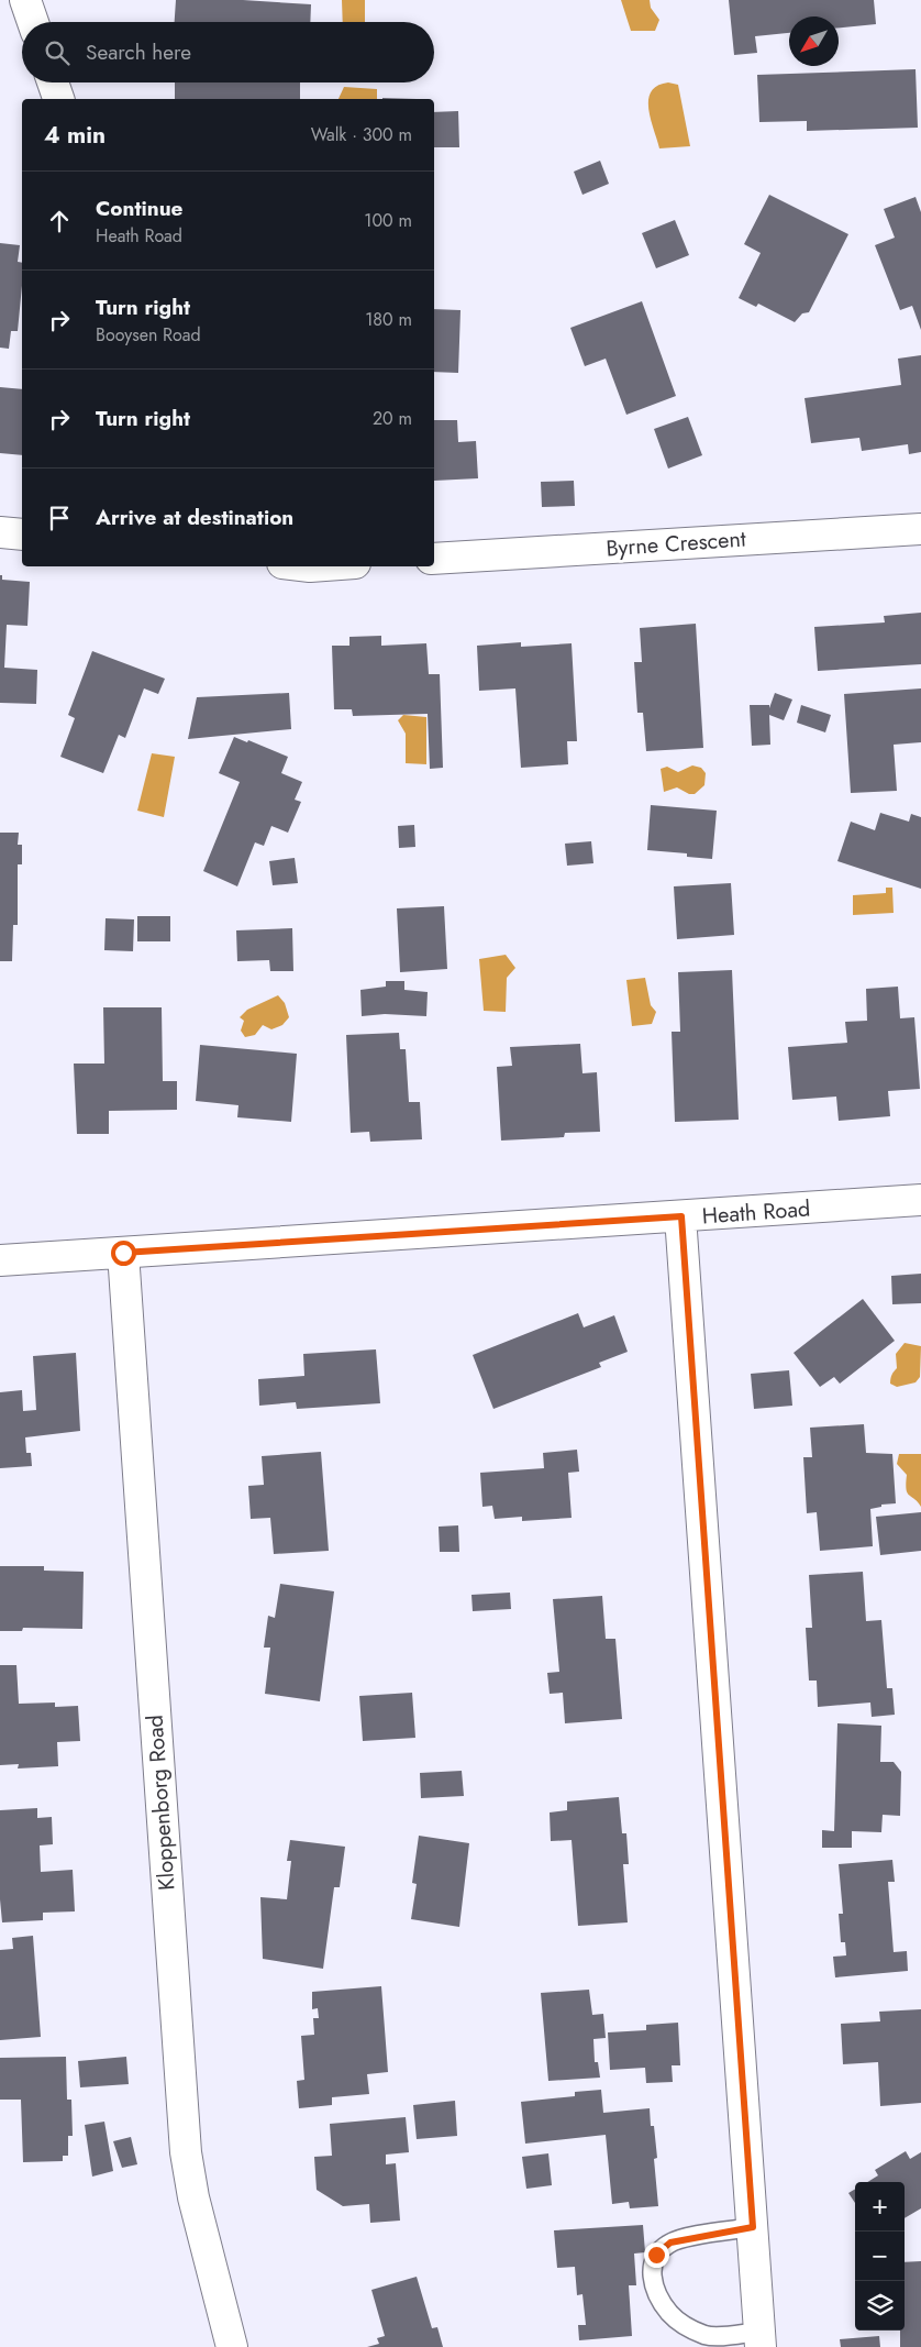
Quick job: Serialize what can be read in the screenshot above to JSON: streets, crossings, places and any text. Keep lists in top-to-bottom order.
{
  "streets": {
    "street": ["Byrne Crescent", "Heath Road", "Kloppenborg Road"]
  },
  "crossings": [
    ["Heath Road", "Kloppenborg Road"]
  ],
  "north": "bottom left",
  "page": {
    "search": "Search here",
    "heading": ["4 min", "Walk · 300 m"],
    "list": [
      ["Continue", "Heath Road", "100 m"],
      ["Turn right", "Booysen Road", "180 m"],
      ["Turn right", "20 m"],
      "Arrive at destination"
    ],
    "map_buttons": ["+", "−"]
  }
}
